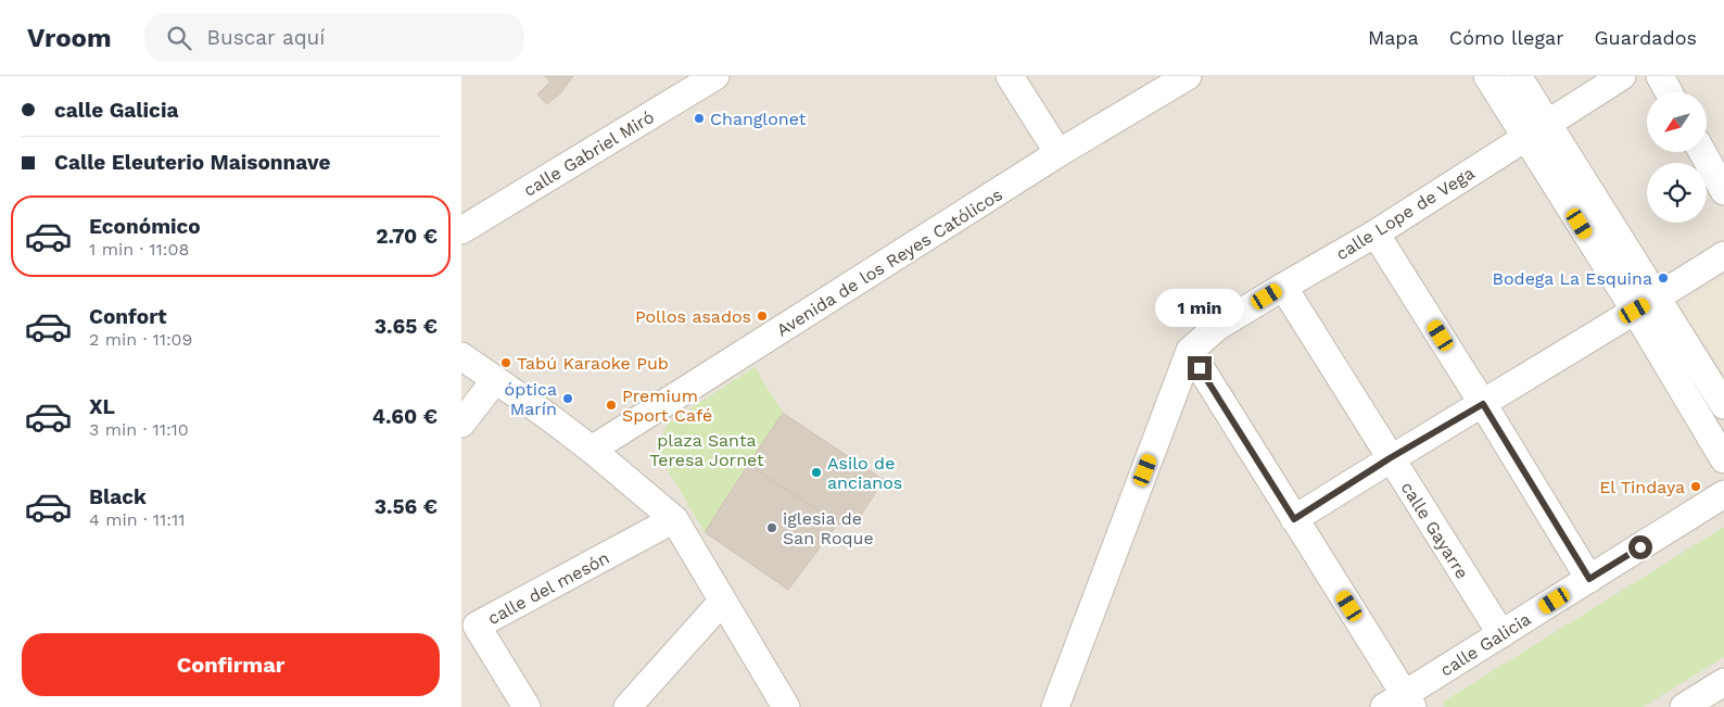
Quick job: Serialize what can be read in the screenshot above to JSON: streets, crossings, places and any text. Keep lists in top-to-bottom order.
{
  "streets": {
    "street": [
      "calle Gabriel Miró",
      "calle Lope de Vega",
      "Avenida de los Reyes Católicos",
      "calle Gayarre",
      "calle del mesón",
      "calle Galicia"
    ]
  },
  "crossings": [
    ["calle Lope de Vega", "calle Gayarre"],
    ["calle Gayarre", "calle Galicia"]
  ],
  "parks": ["plaza Santa Teresa Jornet"],
  "places": [
    "Changlonet",
    "Bodega La Esquina",
    "Pollos asados",
    "Tabú Karaoke Pub",
    "óptica Marín",
    "Premium Sport Café",
    "Asilo de ancianos",
    "El Tindaya",
    "iglesia de San Roque"
  ],
  "north": "bottom left",
  "page": {
    "header": "Vroom",
    "search": "Buscar aquí",
    "nav": ["Mapa", "Cómo llegar", "Guardados"],
    "banner": ["calle Galicia", "Calle Eleuterio Maisonnave"],
    "list": [
      {
        "name": "Económico",
        "note": "1 min · 11:08",
        "value": "2.70 €"
      },
      {
        "name": "Confort",
        "note": "2 min · 11:09",
        "value": "3.65 €"
      },
      {
        "name": "XL",
        "note": "3 min · 11:10",
        "value": "4.60 €"
      },
      {
        "name": "Black",
        "note": "4 min · 11:11",
        "value": "3.56 €"
      }
    ],
    "bubble": "1 min",
    "buttons": "Confirmar"
  }
}
